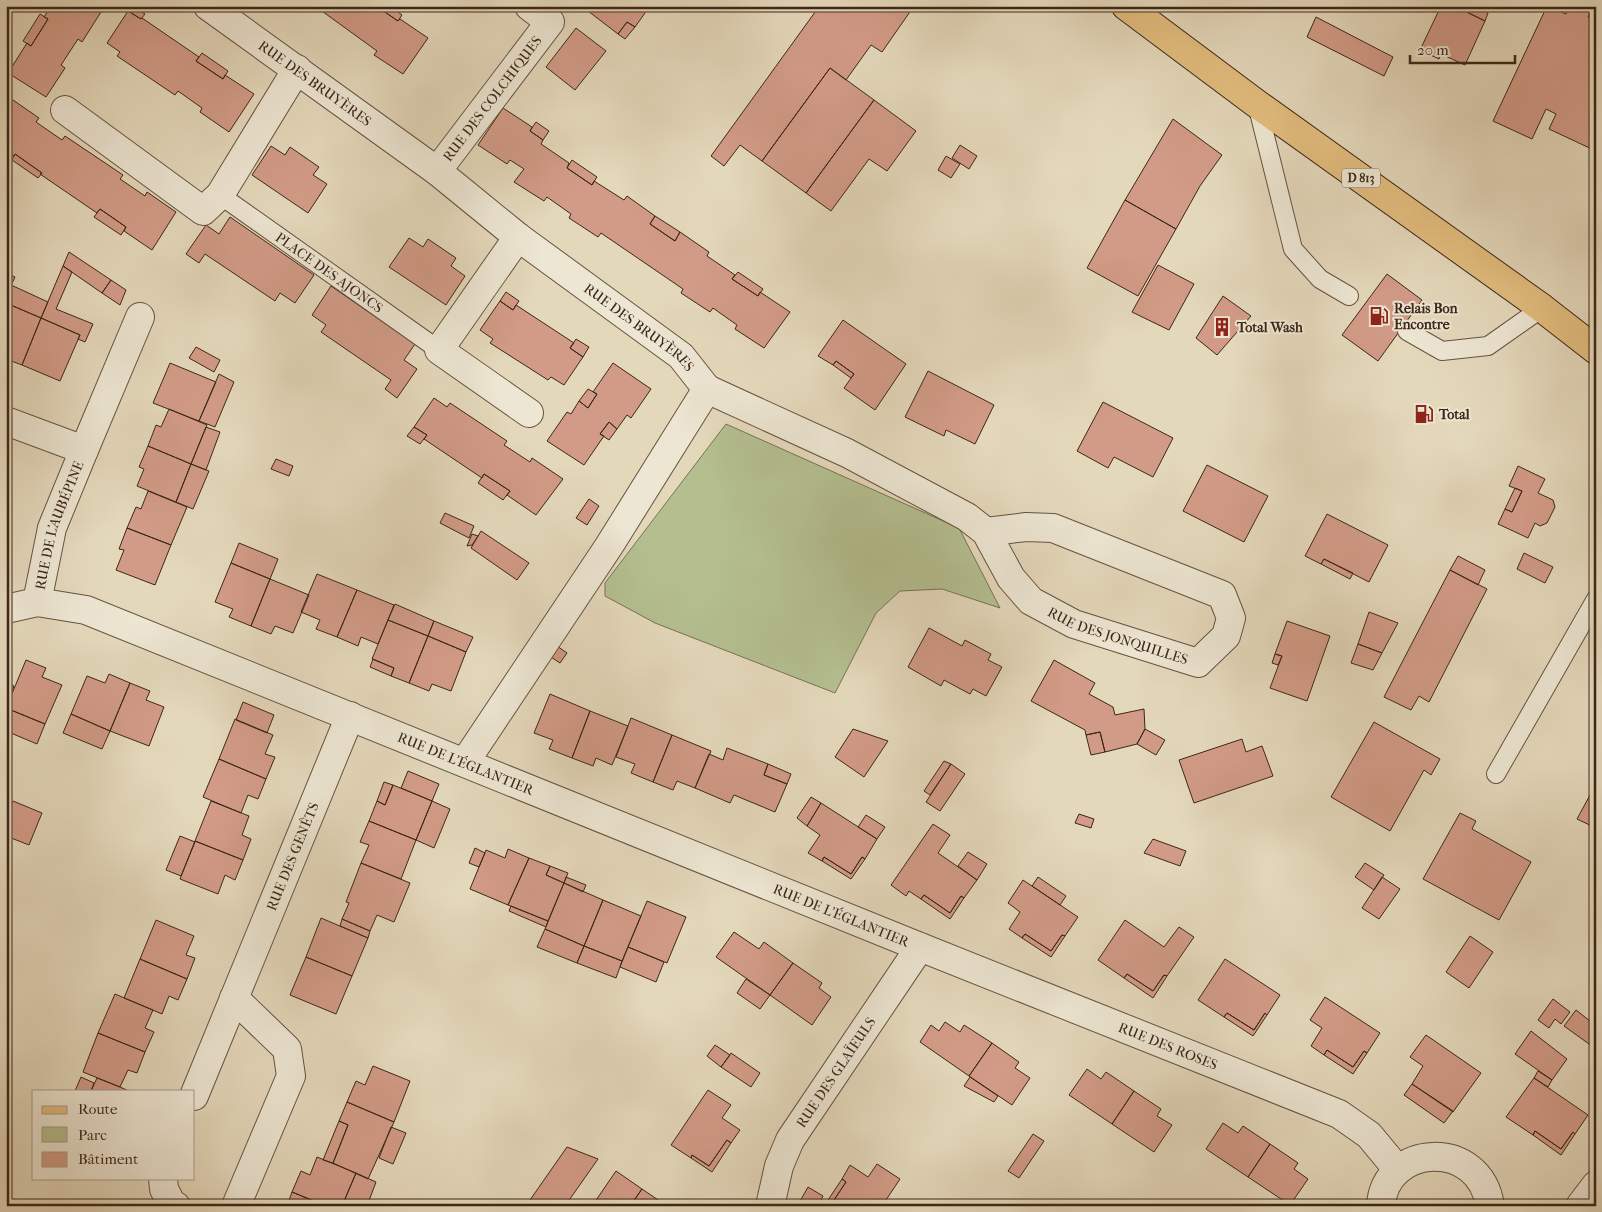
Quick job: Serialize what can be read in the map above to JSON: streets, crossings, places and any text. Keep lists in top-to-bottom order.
{
  "streets": {
    "main road": ["D 813"],
    "street": [
      "RUE DES BRUYÈRES",
      "RUE DES COLCHIQUES",
      "RUE DE L'AUBÉPINE",
      "RUE DES JONQUILLES",
      "RUE DE L'ÉGLANTIER",
      "RUE DES GENÊTS",
      "RUE DES ROSES",
      "RUE DES GLAÏEULS"
    ],
    "lane": ["PLACE DES AJONCS"]
  },
  "crossings": [
    ["RUE DES BRUYÈRES", "RUE DES COLCHIQUES"],
    ["RUE DES BRUYÈRES", "RUE DES JONQUILLES"],
    ["RUE DE L'AUBÉPINE", "RUE DE L'ÉGLANTIER"],
    ["RUE DE L'ÉGLANTIER", "RUE DES GENÊTS"],
    ["RUE DE L'ÉGLANTIER", "RUE DES ROSES"],
    ["RUE DE L'ÉGLANTIER", "RUE DES GLAÏEULS"],
    ["RUE DES ROSES", "RUE DES GLAÏEULS"]
  ],
  "places": {
    "fuel station": ["Relais Bon Encontre", "Total"],
    "building": ["Total Wash"]
  },
  "legend": ["Route", "Parc", "Bâtiment"],
  "scale_bar": "20 m"
}
